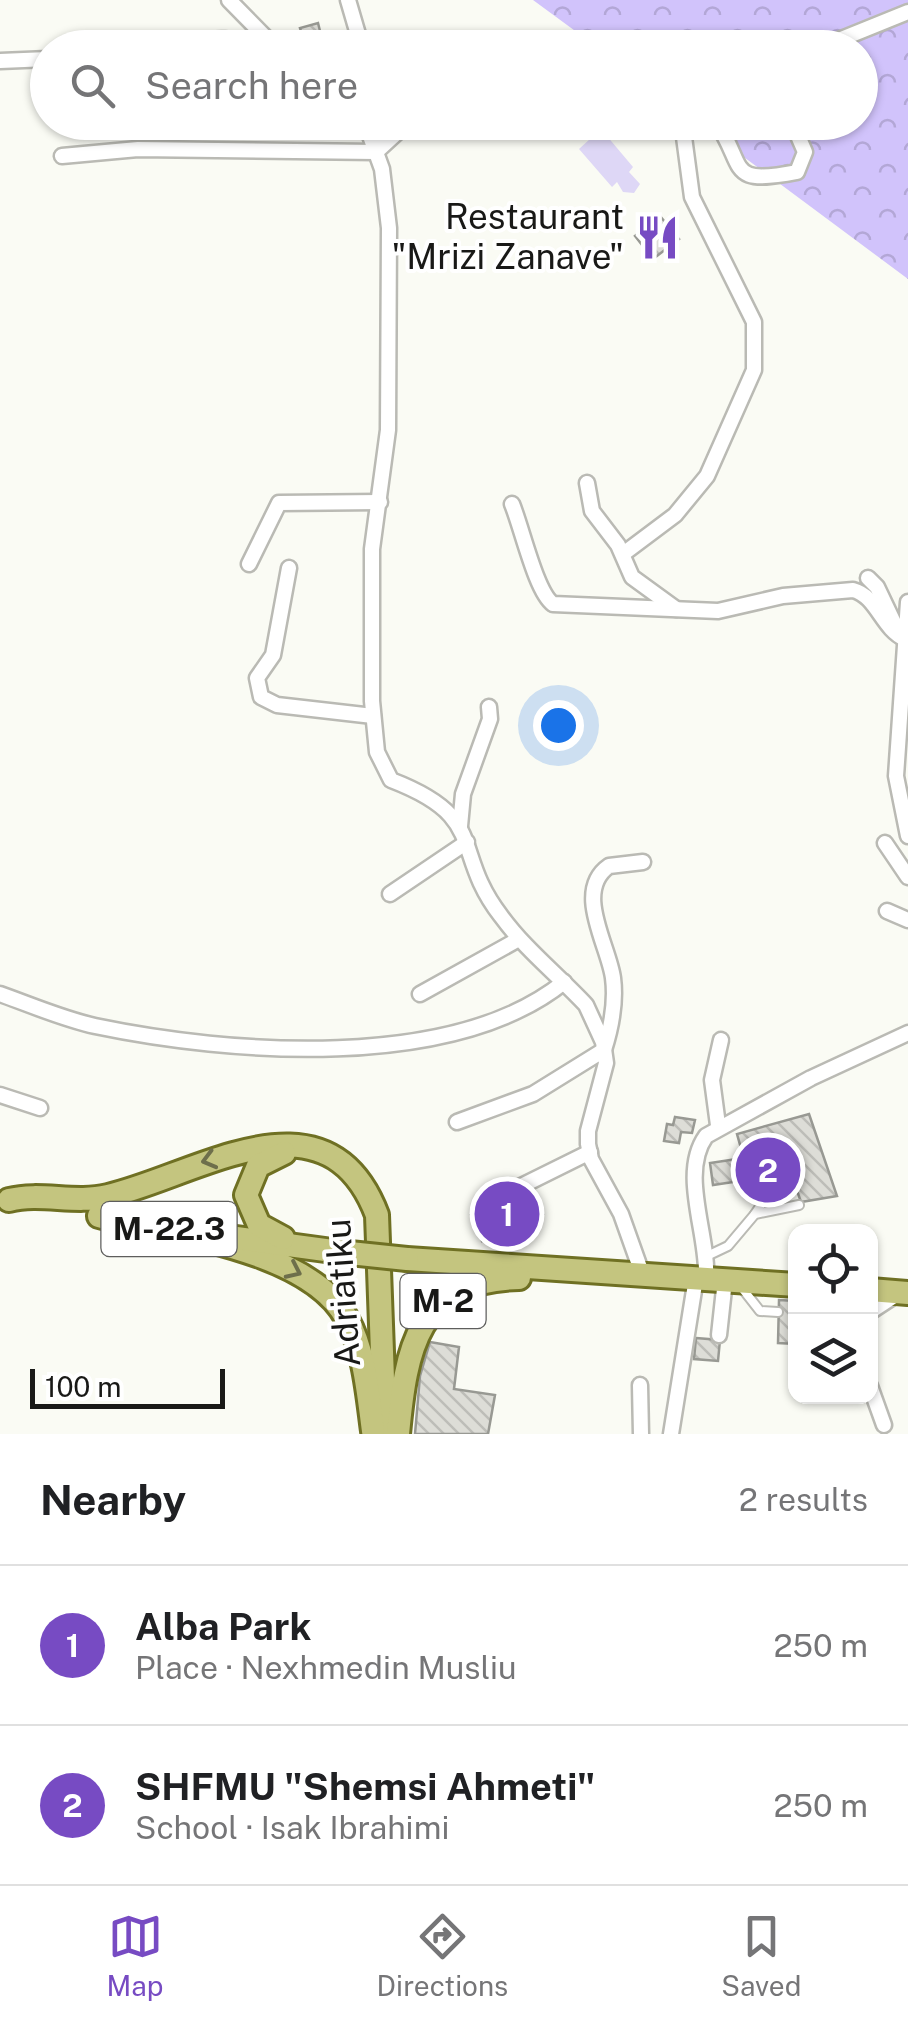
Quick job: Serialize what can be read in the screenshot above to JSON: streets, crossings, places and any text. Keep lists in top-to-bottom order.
{
  "streets": {
    "main road": ["M-22.3", "Adriatiku", "M-2"]
  },
  "crossings": [
    ["M-22.3", "M-2"],
    ["Adriatiku", "M-2"]
  ],
  "places": {
    "restaurant": ["Restaurant \"Mrizi Zanave\""]
  },
  "scale_bar": "100 m",
  "page": {
    "search": "Search here",
    "pins": ["2", "1"],
    "scale": "100 m",
    "heading": ["Nearby", "2 results"],
    "list": [
      {
        "mark": "1",
        "name": "Alba Park",
        "note": "Place · Nexhmedin Musliu",
        "value": "250 m"
      },
      {
        "mark": "2",
        "name": "SHFMU \"Shemsi Ahmeti\"",
        "note": "School · Isak Ibrahimi",
        "value": "250 m"
      }
    ],
    "nav": ["Map", "Directions", "Saved"]
  }
}
